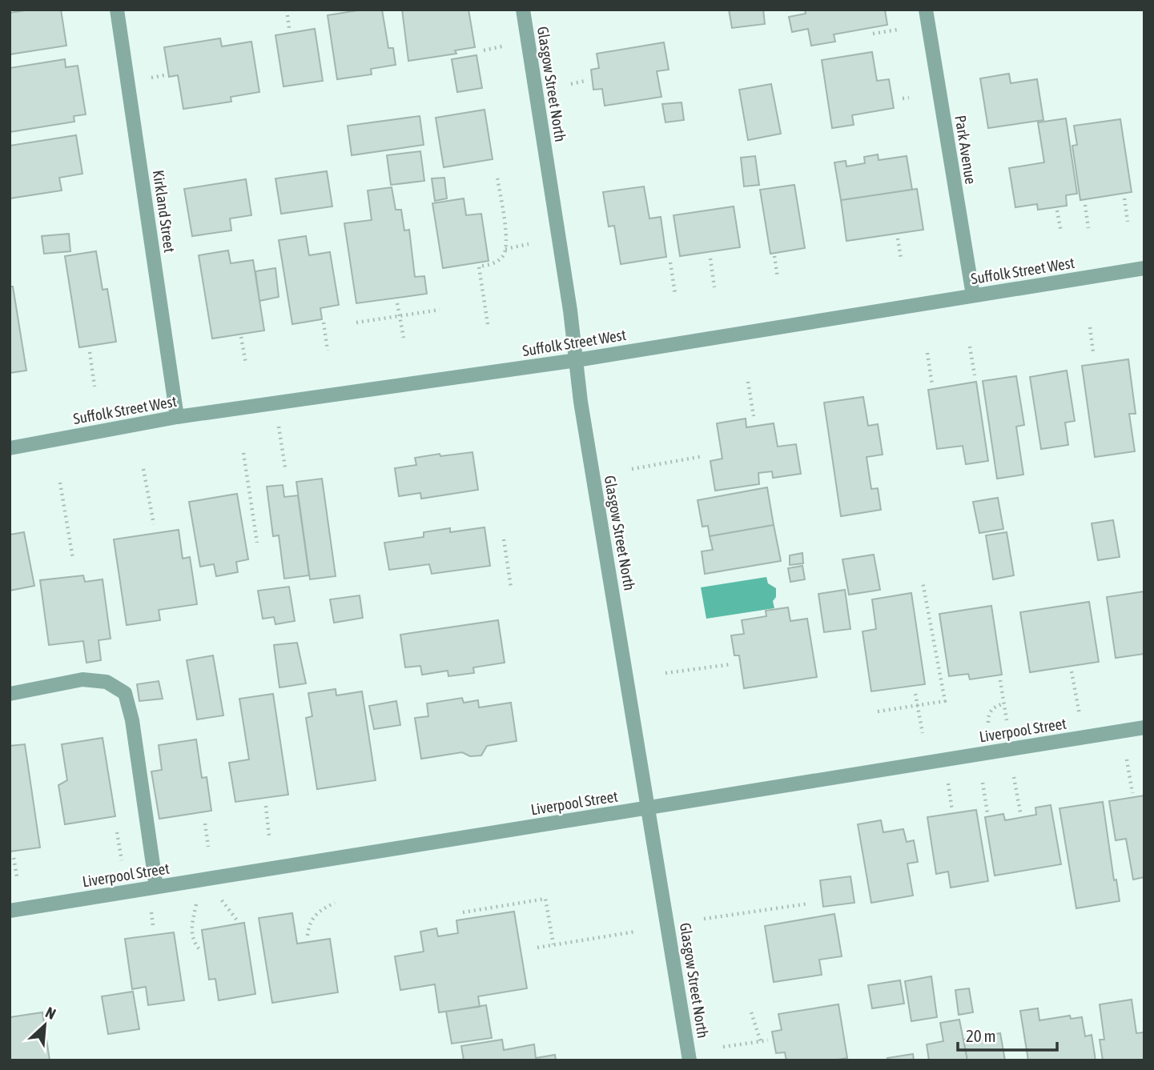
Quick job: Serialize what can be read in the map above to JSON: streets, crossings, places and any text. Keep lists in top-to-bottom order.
{
  "streets": {
    "street": [
      "Glasgow Street North",
      "Park Avenue",
      "Kirkland Street",
      "Suffolk Street West",
      "Liverpool Street"
    ]
  },
  "crossings": [
    ["Glasgow Street North", "Suffolk Street West"],
    ["Glasgow Street North", "Liverpool Street"],
    ["Park Avenue", "Suffolk Street West"],
    ["Kirkland Street", "Suffolk Street West"]
  ],
  "scale_bar": "20 m",
  "north": "top right"
}
